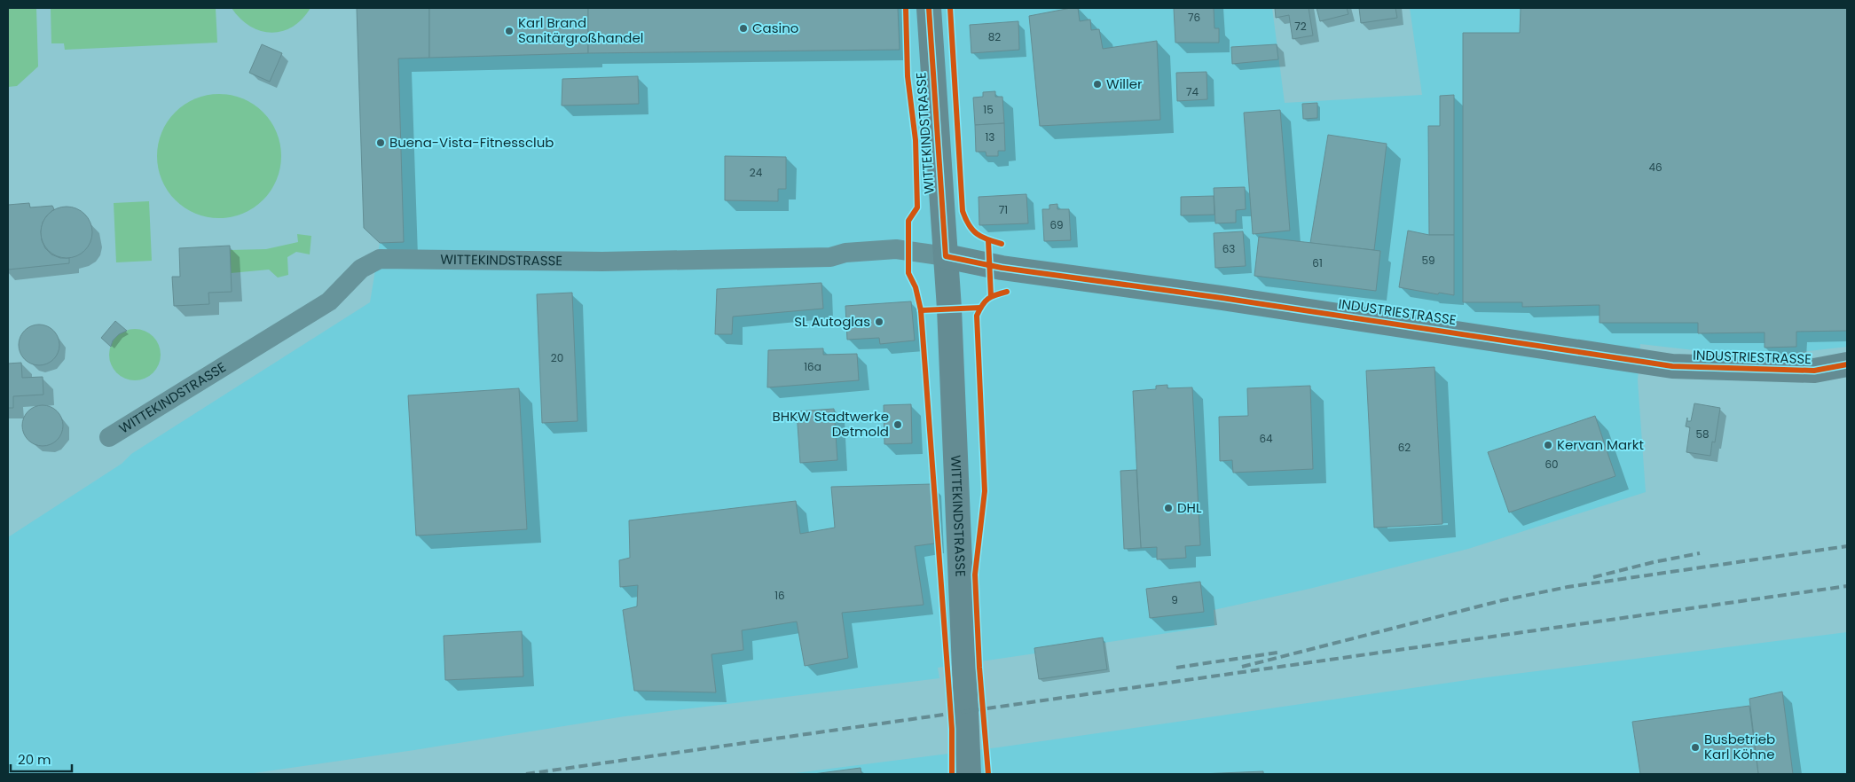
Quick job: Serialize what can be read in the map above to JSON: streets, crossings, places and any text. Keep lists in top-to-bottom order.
{
  "streets": {
    "street": ["WITTEKINDSTRASSE", "INDUSTRIESTRASSE"]
  },
  "crossings": [
    ["WITTEKINDSTRASSE", "INDUSTRIESTRASSE"]
  ],
  "places": [
    "Casino",
    "Karl Brand Sanitärgroßhandel",
    "Willer",
    "Buena-Vista-Fitnessclub",
    "SL Autoglas",
    "BHKW Stadtwerke Detmold",
    "Kervan Markt",
    "DHL",
    "Busbetrieb Karl Köhne"
  ],
  "house_numbers": [
    "76",
    "72",
    "82",
    "74",
    "15",
    "13",
    "46",
    "24",
    "71",
    "69",
    "63",
    "59",
    "61",
    "20",
    "16a",
    "58",
    "64",
    "62",
    "60",
    "16",
    "9"
  ],
  "scale_bar": "20 m"
}
